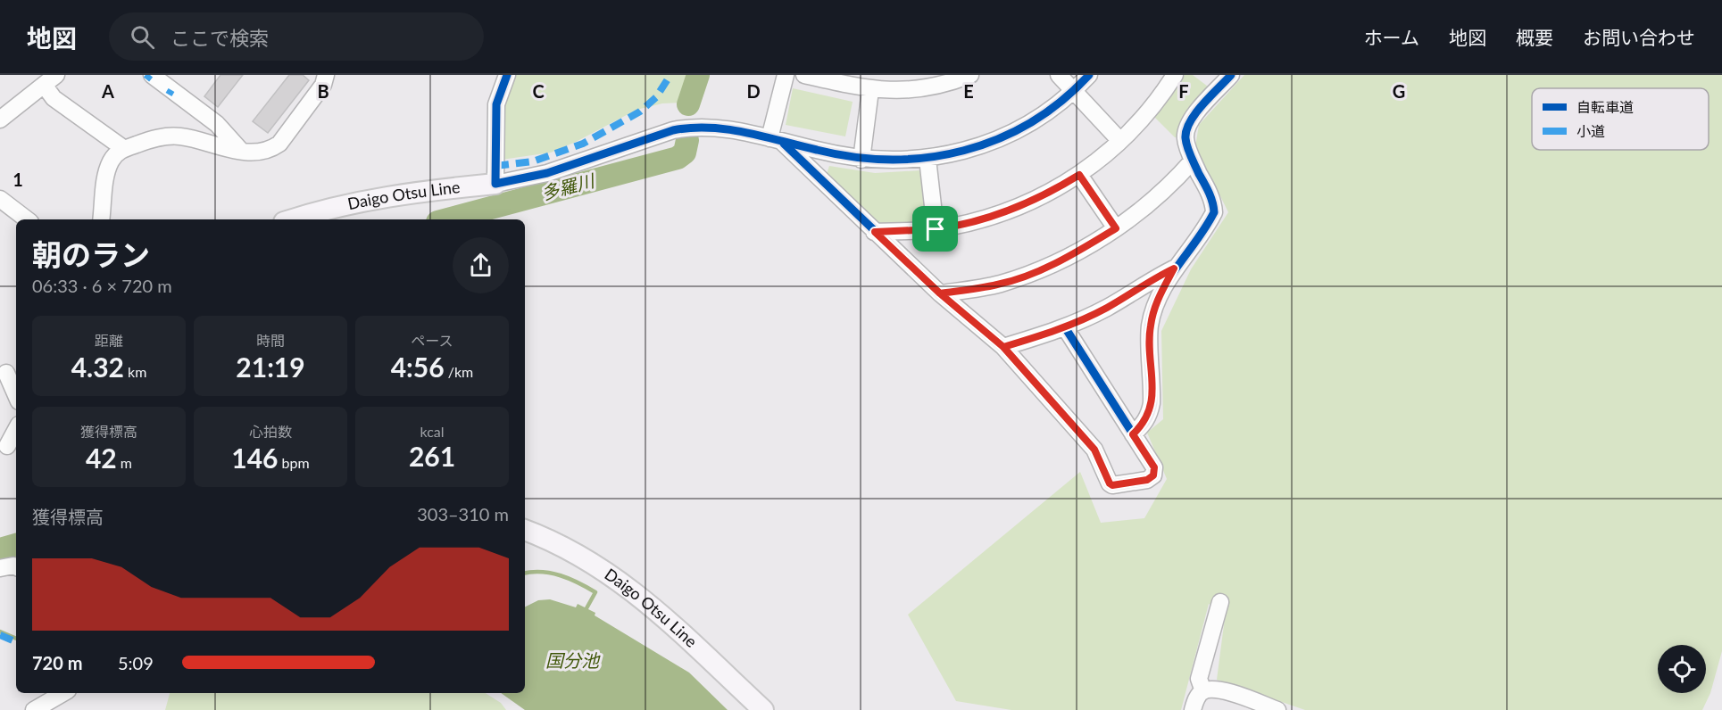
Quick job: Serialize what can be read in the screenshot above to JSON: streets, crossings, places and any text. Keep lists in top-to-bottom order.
{
  "streets": {
    "main road": ["Daigo Otsu Line"]
  },
  "water": ["多羅川", "国分池"],
  "legend": ["自転車道", "小道"],
  "page": {
    "header": "地図",
    "search": "ここで検索",
    "nav": [
      "ホーム",
      "地図",
      "概要",
      "お問い合わせ"
    ],
    "heading": ["朝のラン", "06:33 · 6 × 720 m"],
    "stats": [
      ["距離", "4.32 km"],
      ["時間", "21:19"],
      ["ペース", "4:56 /km"],
      ["獲得標高", "42 m"],
      ["心拍数", "146 bpm"],
      ["kcal", "261"]
    ],
    "chart": ["獲得標高", "303–310 m"],
    "list": [
      {
        "name": "720 m",
        "note": "5:09"
      }
    ]
  },
  "grid": {
    "columns": [
      "A",
      "B",
      "C",
      "D",
      "E",
      "F",
      "G"
    ],
    "rows": ["1"]
  }
}
